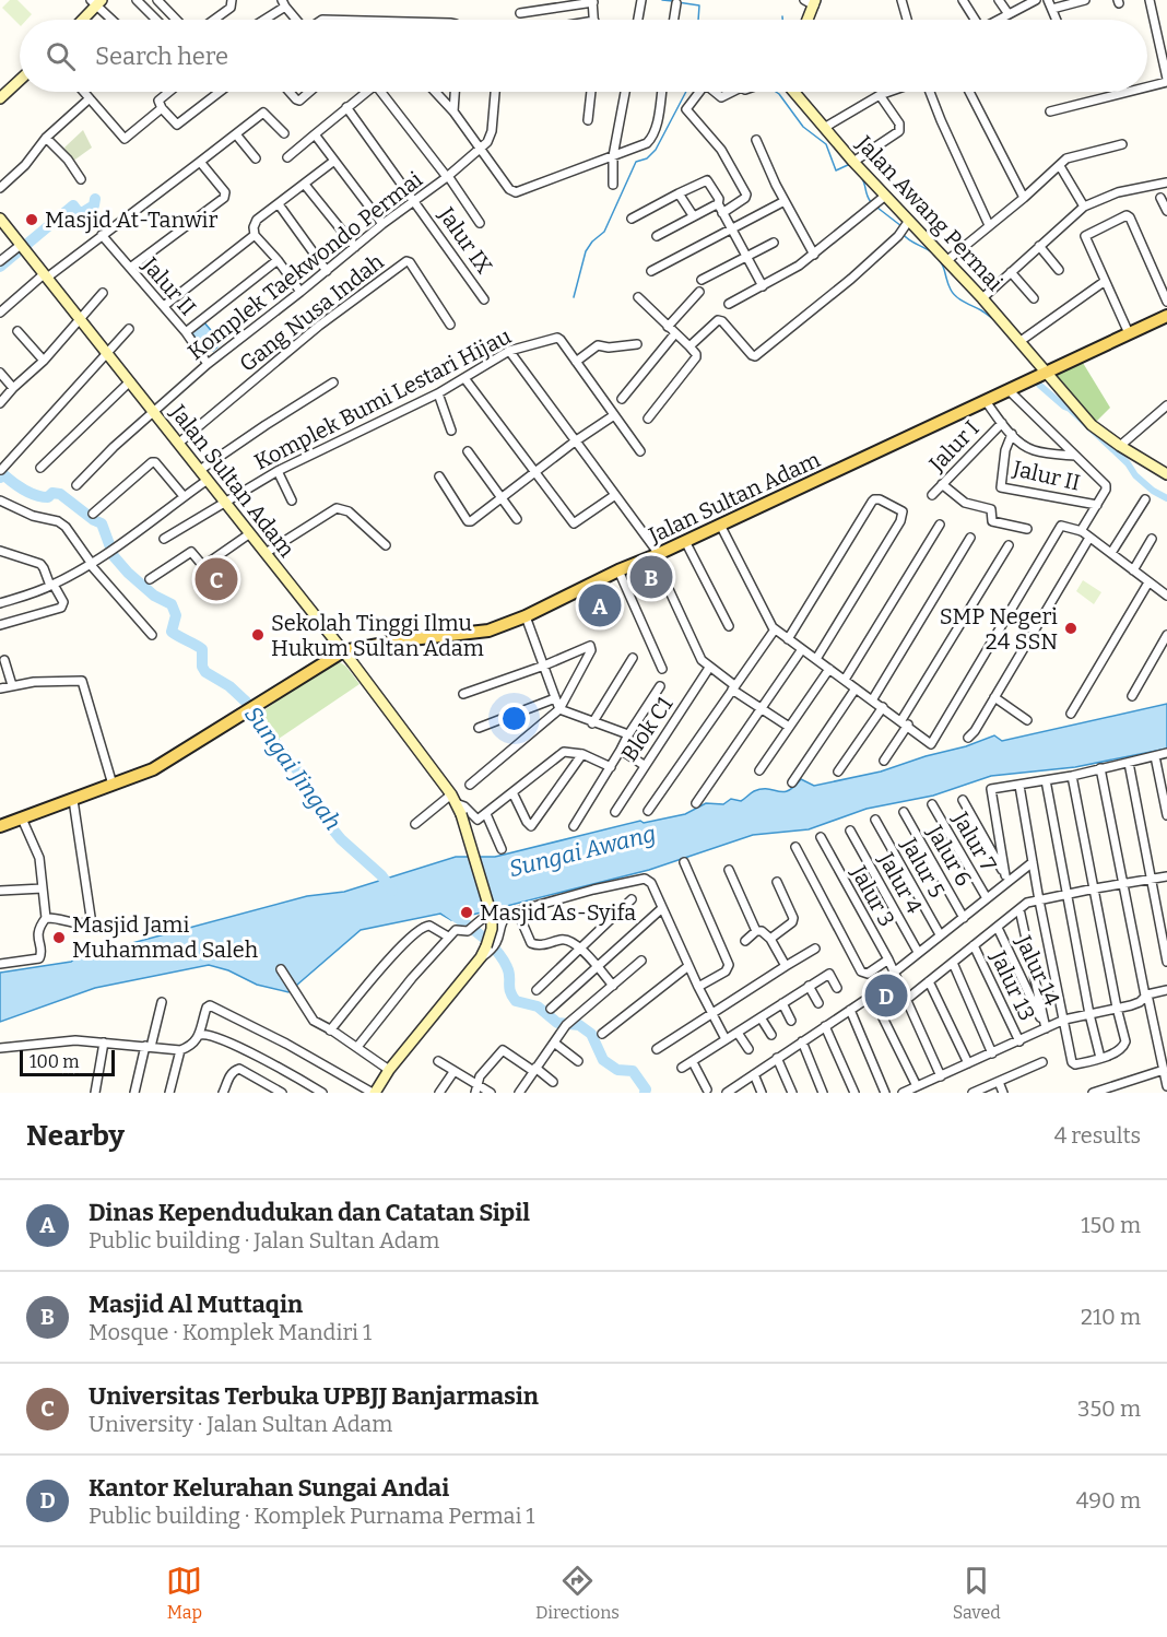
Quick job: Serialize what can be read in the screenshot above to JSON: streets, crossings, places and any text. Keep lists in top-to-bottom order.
{
  "streets": {
    "main road": ["Jalan Sultan Adam"],
    "street": [
      "Jalan Awang Permai",
      "Jalur IX",
      "Komplek Taekwondo Permai",
      "Jalur II",
      "Gang Nusa Indah",
      "Komplek Bumi Lestari Hijau",
      "Jalur I",
      "Blok C1",
      "Jalur 7",
      "Jalur 6",
      "Jalur 5",
      "Jalur 4",
      "Jalur 3",
      "Jalur 14",
      "Jalur 13"
    ]
  },
  "crossings": [
    ["Jalan Awang Permai", "Jalan Sultan Adam"],
    ["Jalur IX", "Komplek Taekwondo Permai"],
    ["Komplek Taekwondo Permai", "Jalur II"],
    ["Komplek Taekwondo Permai", "Jalan Sultan Adam"],
    ["Gang Nusa Indah", "Jalan Sultan Adam"],
    ["Komplek Bumi Lestari Hijau", "Jalan Sultan Adam"]
  ],
  "water": ["Sungai Jingah", "Sungai Awang"],
  "places": [
    "Masjid At-Tanwir",
    "SMP Negeri 24 SSN",
    "Sekolah Tinggi Ilmu Hukum Sultan Adam",
    "Masjid As-Syifa",
    "Masjid Jami Muhammad Saleh"
  ],
  "scale_bar": "100 m",
  "page": {
    "search": "Search here",
    "pins": [
      "B",
      "C",
      "A",
      "D"
    ],
    "scale": "100 m",
    "heading": ["Nearby", "4 results"],
    "list": [
      {
        "mark": "A",
        "name": "Dinas Kependudukan dan Catatan Sipil",
        "note": "Public building · Jalan Sultan Adam",
        "value": "150 m"
      },
      {
        "mark": "B",
        "name": "Masjid Al Muttaqin",
        "note": "Mosque · Komplek Mandiri 1",
        "value": "210 m"
      },
      {
        "mark": "C",
        "name": "Universitas Terbuka UPBJJ Banjarmasin",
        "note": "University · Jalan Sultan Adam",
        "value": "350 m"
      },
      {
        "mark": "D",
        "name": "Kantor Kelurahan Sungai Andai",
        "note": "Public building · Komplek Purnama Permai 1",
        "value": "490 m"
      }
    ],
    "nav": ["Map", "Directions", "Saved"]
  }
}
